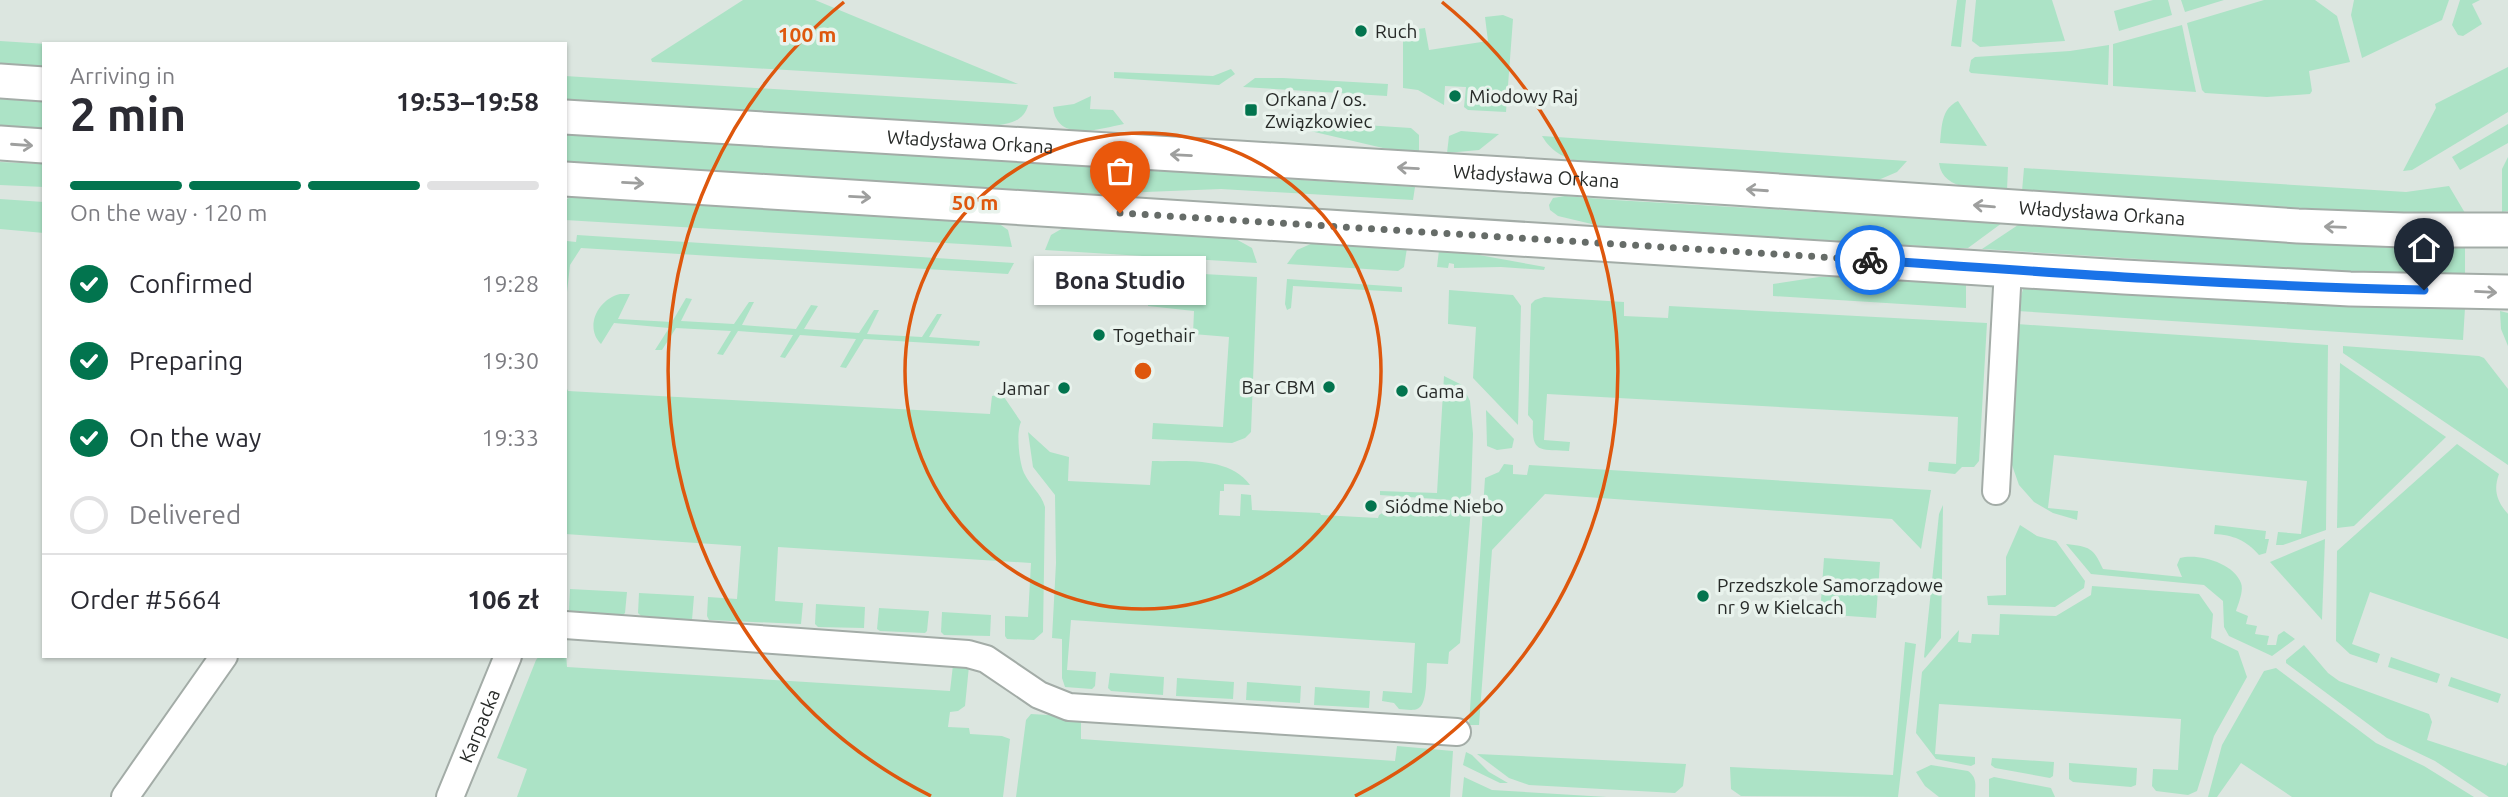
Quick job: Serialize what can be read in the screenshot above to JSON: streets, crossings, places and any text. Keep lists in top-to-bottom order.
{
  "streets": {
    "street": ["Władysława Orkana", "Karpacka"]
  },
  "places": {
    "other": [
      "Ruch",
      "Miodowy Raj",
      "Bona Studio",
      "Togethair",
      "Bar CBM",
      "Jamar",
      "Gama",
      "Siódme Niebo",
      "Przedszkole Samorządowe nr 9 w Kielcach"
    ],
    "transit": ["Orkana / os. Związkowiec"]
  },
  "page": {
    "heading": ["2 min", "Arriving in", "19:53–19:58"],
    "panel": ["Order #5664", "106 zł"],
    "bar": "On the way · 120 m",
    "list": [
      ["Confirmed", "19:28"],
      ["Preparing", "19:30"],
      ["On the way", "19:33"],
      "Delivered"
    ],
    "bubble": "Bona Studio"
  },
  "rings": ["100 m", "50 m"]
}
